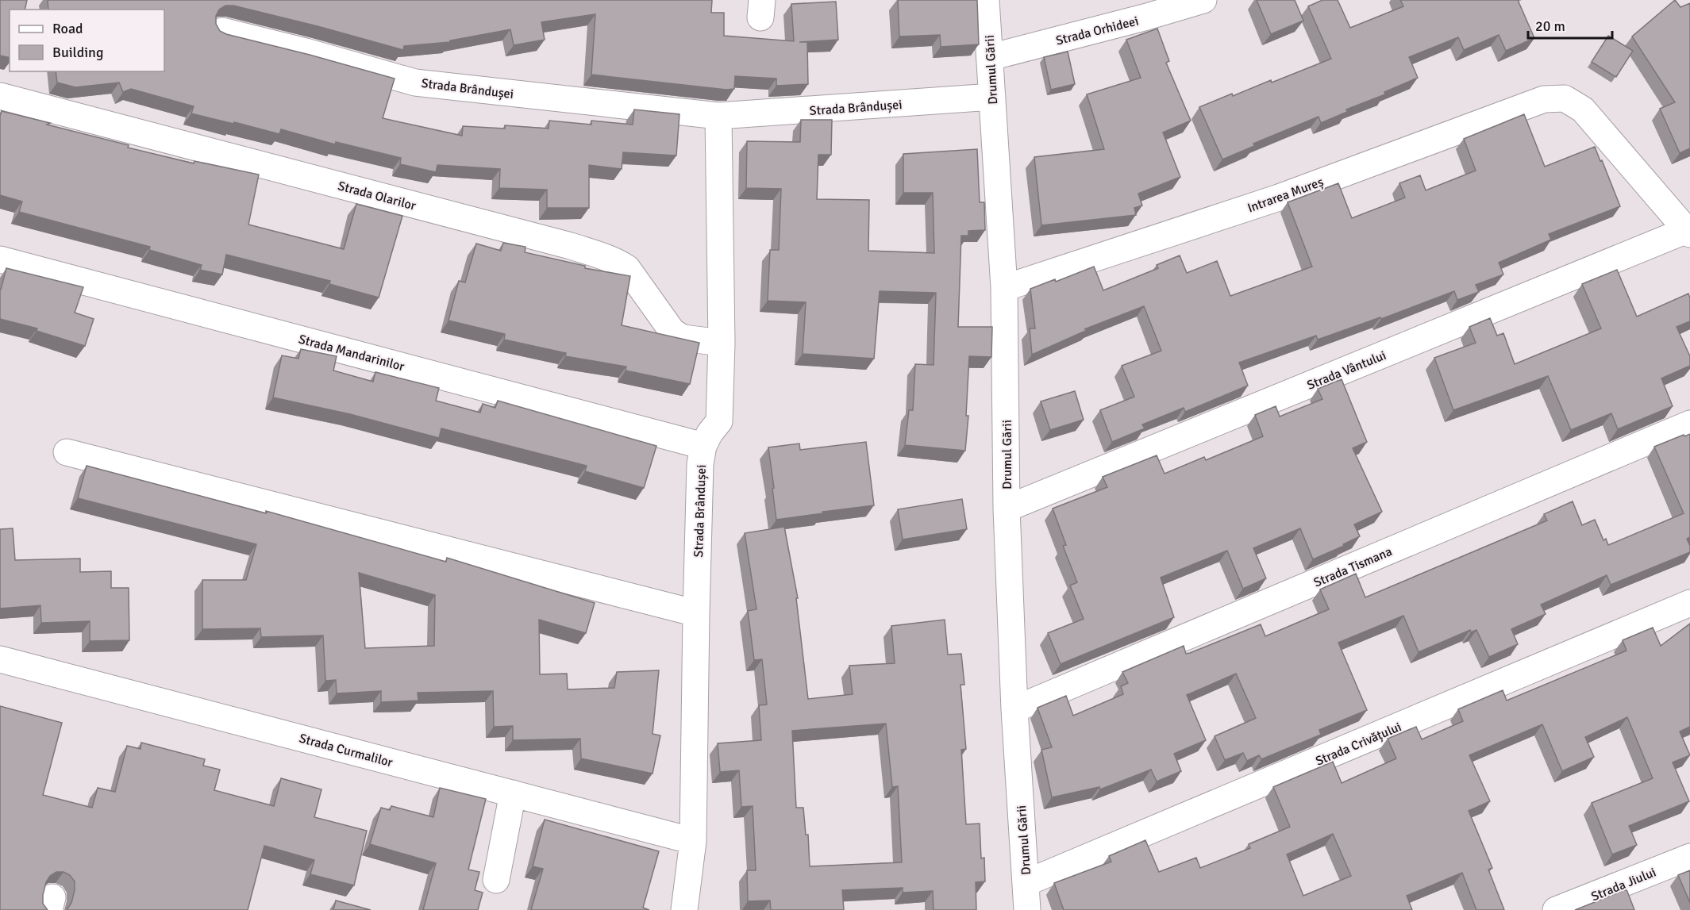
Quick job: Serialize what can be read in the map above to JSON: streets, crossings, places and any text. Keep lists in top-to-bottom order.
{
  "streets": {
    "street": [
      "Strada Orhideei",
      "Drumul Gării",
      "Strada Brândușei",
      "Intrarea Mureș",
      "Strada Olarilor",
      "Strada Mandarinilor",
      "Strada Vântului",
      "Strada Tismana",
      "Strada Crivățului",
      "Strada Curmalilor",
      "Strada Jiului"
    ]
  },
  "crossings": [
    ["Strada Orhideei", "Drumul Gării"],
    ["Drumul Gării", "Strada Brândușei"],
    ["Drumul Gării", "Intrarea Mureș"],
    ["Drumul Gării", "Strada Vântului"],
    ["Drumul Gării", "Strada Tismana"],
    ["Drumul Gării", "Strada Crivățului"],
    ["Strada Brândușei", "Strada Olarilor"],
    ["Strada Brândușei", "Strada Mandarinilor"],
    ["Strada Brândușei", "Strada Curmalilor"],
    ["Intrarea Mureș", "Strada Vântului"]
  ],
  "legend": ["Road", "Building"],
  "scale_bar": "20 m"
}
